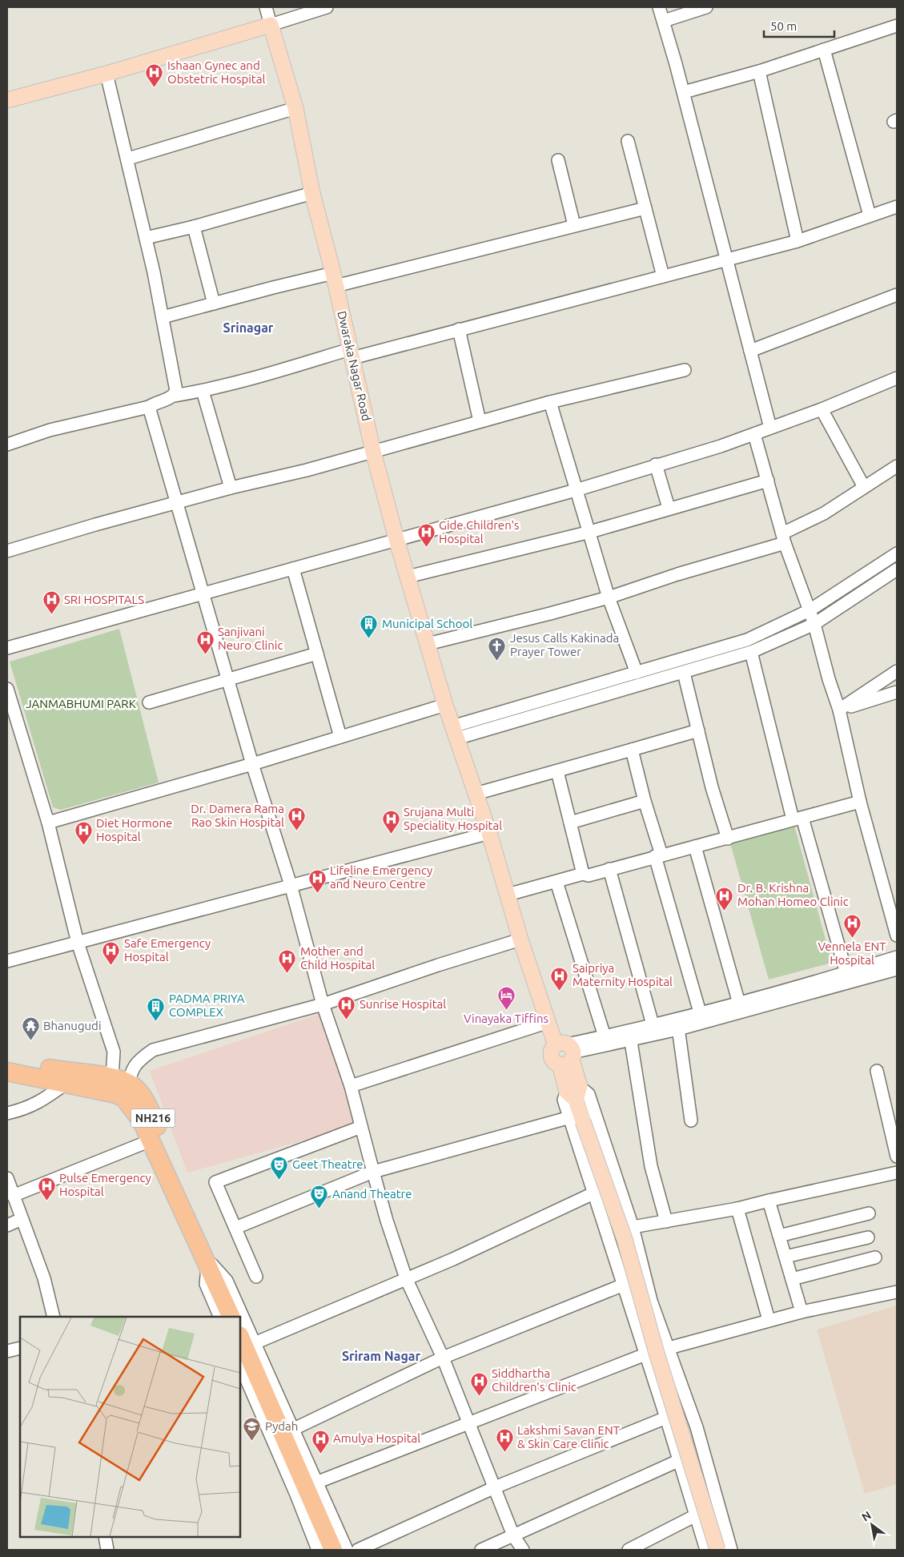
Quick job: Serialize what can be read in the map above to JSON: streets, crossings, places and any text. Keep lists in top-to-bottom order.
{
  "streets": {
    "highway": ["NH216"],
    "main road": ["Dwaraka Nagar Road"]
  },
  "districts": ["Srinagar", "Sriram Nagar"],
  "parks": ["JANMABHUMI PARK"],
  "places": {
    "hospital": [
      "Ishaan Gynec and Obstetric Hospital",
      "Gide Children's Hospital",
      "SRI HOSPITALS",
      "Sanjivani Neuro Clinic",
      "Dr. Damera Rama Rao Skin Hospital",
      "Srujana Multi Speciality Hospital",
      "Diet Hormone Hospital",
      "Lifeline Emergency and Neuro Centre",
      "Dr. B. Krishna Mohan Homeo Clinic",
      "Vennela ENT Hospital",
      "Safe Emergency Hospital",
      "Mother and Child Hospital",
      "Saipriya Maternity Hospital",
      "Sunrise Hospital",
      "Pulse Emergency Hospital",
      "Siddhartha Children's Clinic",
      "Lakshmi Savan ENT & Skin Care Clinic",
      "Amulya Hospital"
    ],
    "building": ["Municipal School", "PADMA PRIYA COMPLEX"],
    "church": ["Jesus Calls Kakinada Prayer Tower"],
    "hotel": ["Vinayaka Tiffins"],
    "temple": ["Bhanugudi"],
    "theatre": ["Geet Theatre", "Anand Theatre"],
    "school or university": ["Pydah"]
  },
  "scale_bar": "50 m",
  "north": "top left"
}
